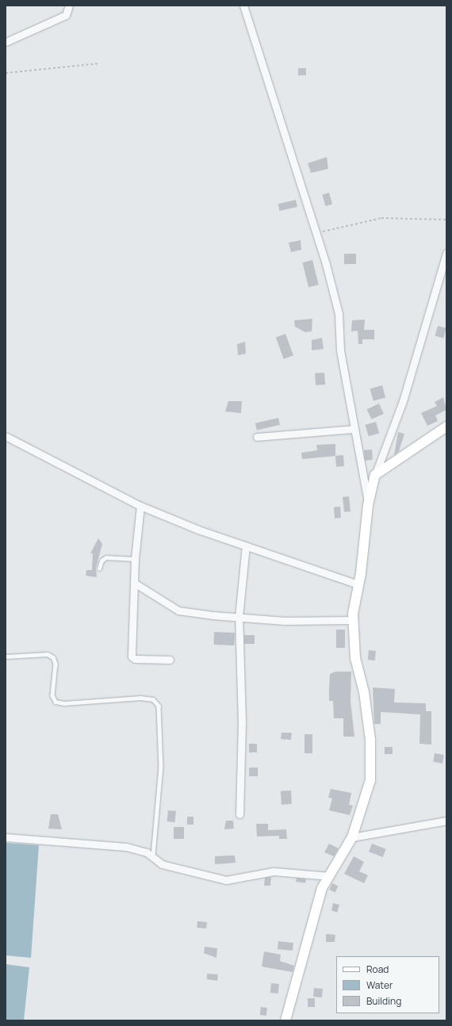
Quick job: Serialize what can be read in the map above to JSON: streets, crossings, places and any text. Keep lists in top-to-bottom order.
{
  "legend": ["Road", "Water", "Building"]
}
